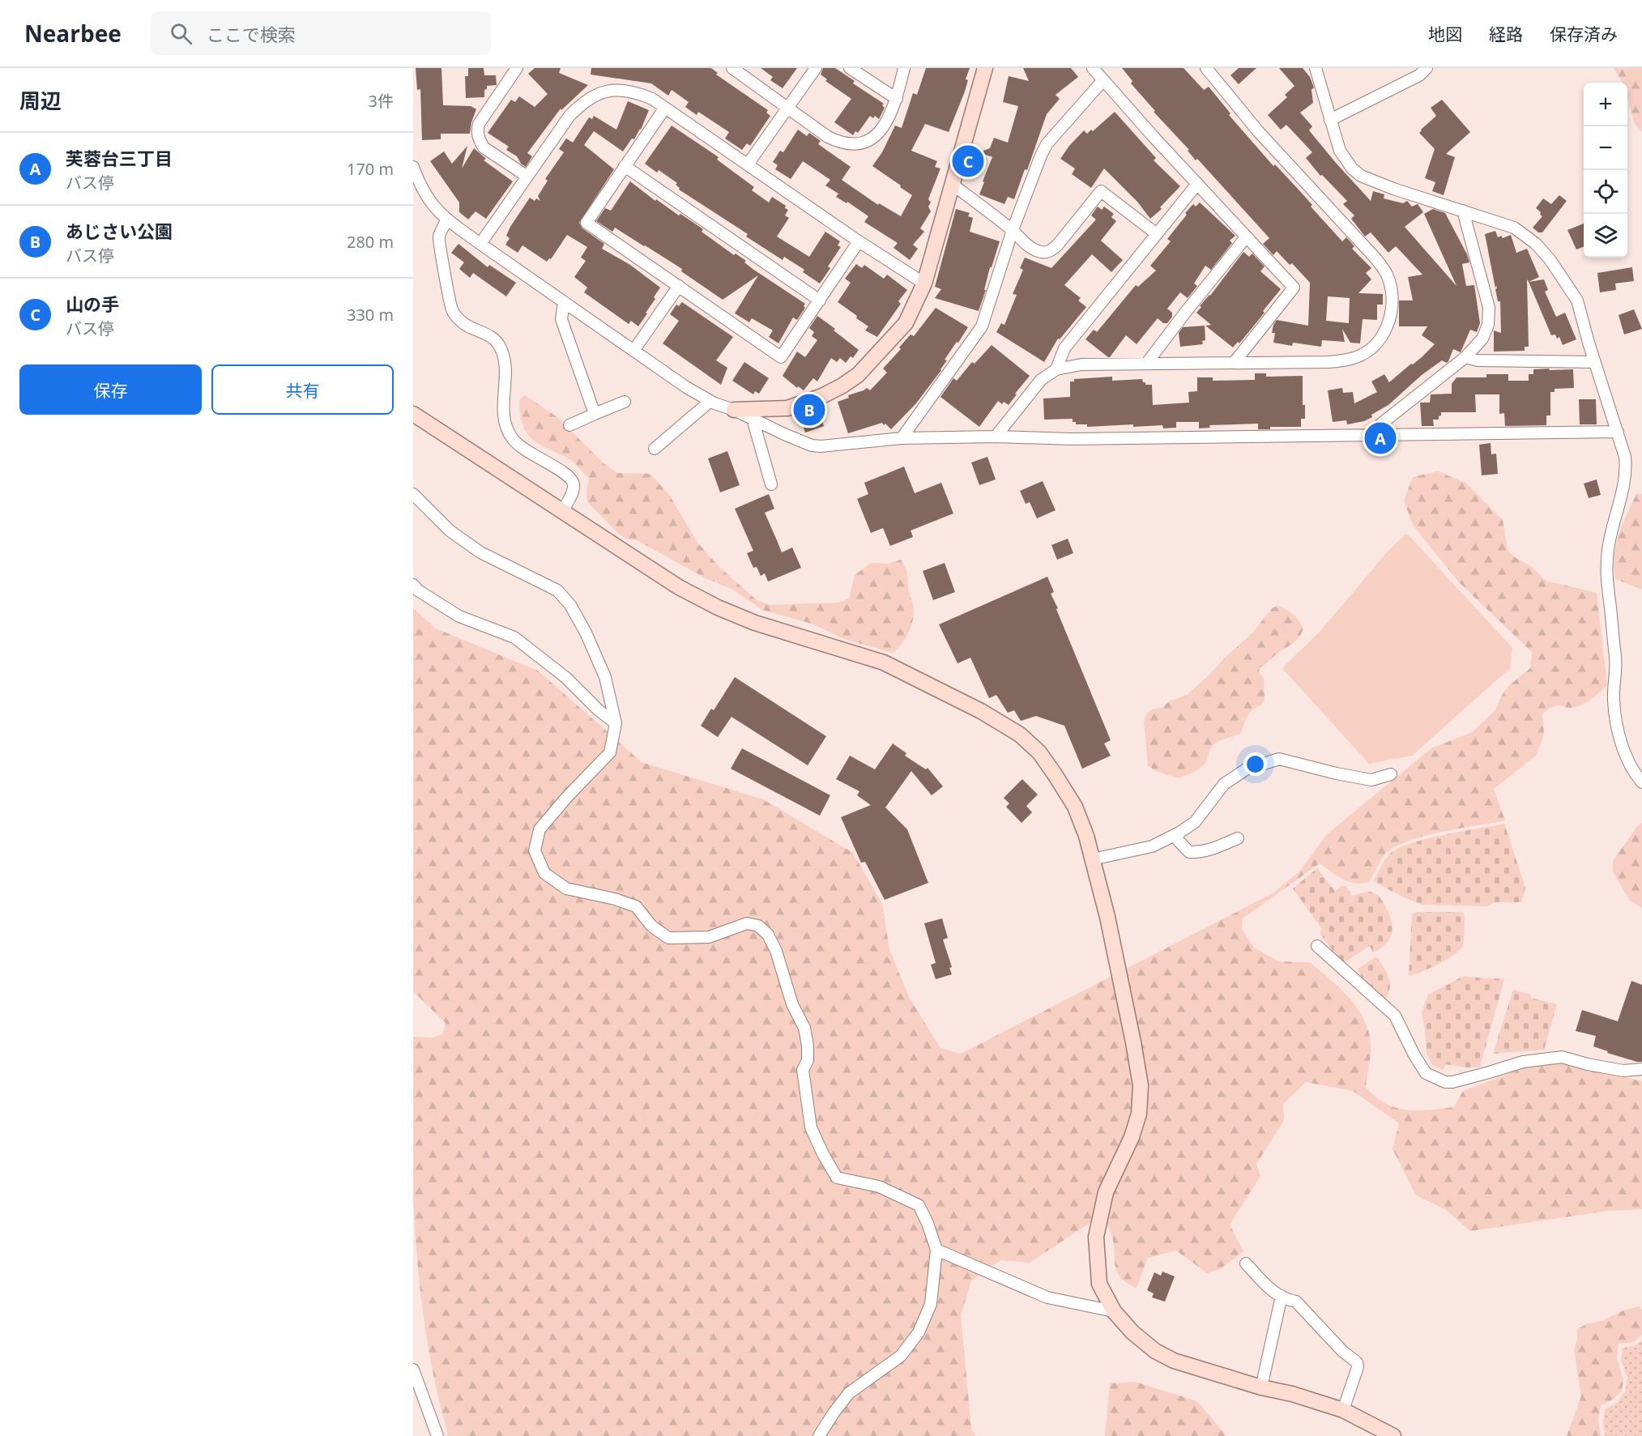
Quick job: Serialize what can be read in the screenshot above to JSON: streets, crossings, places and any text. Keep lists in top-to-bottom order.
{
  "page": {
    "header": "Nearbee",
    "search": "ここで検索",
    "nav": ["地図", "経路", "保存済み"],
    "heading": ["周辺", "3件"],
    "map_buttons": ["+", "−"],
    "list": [
      {
        "mark": "A",
        "name": "芙蓉台三丁目",
        "note": "バス停",
        "value": "170 m"
      },
      {
        "mark": "B",
        "name": "あじさい公園",
        "note": "バス停",
        "value": "280 m"
      },
      {
        "mark": "C",
        "name": "山の手",
        "note": "バス停",
        "value": "330 m"
      }
    ],
    "pins": ["C", "B", "A"],
    "buttons": ["保存", "共有"]
  }
}
